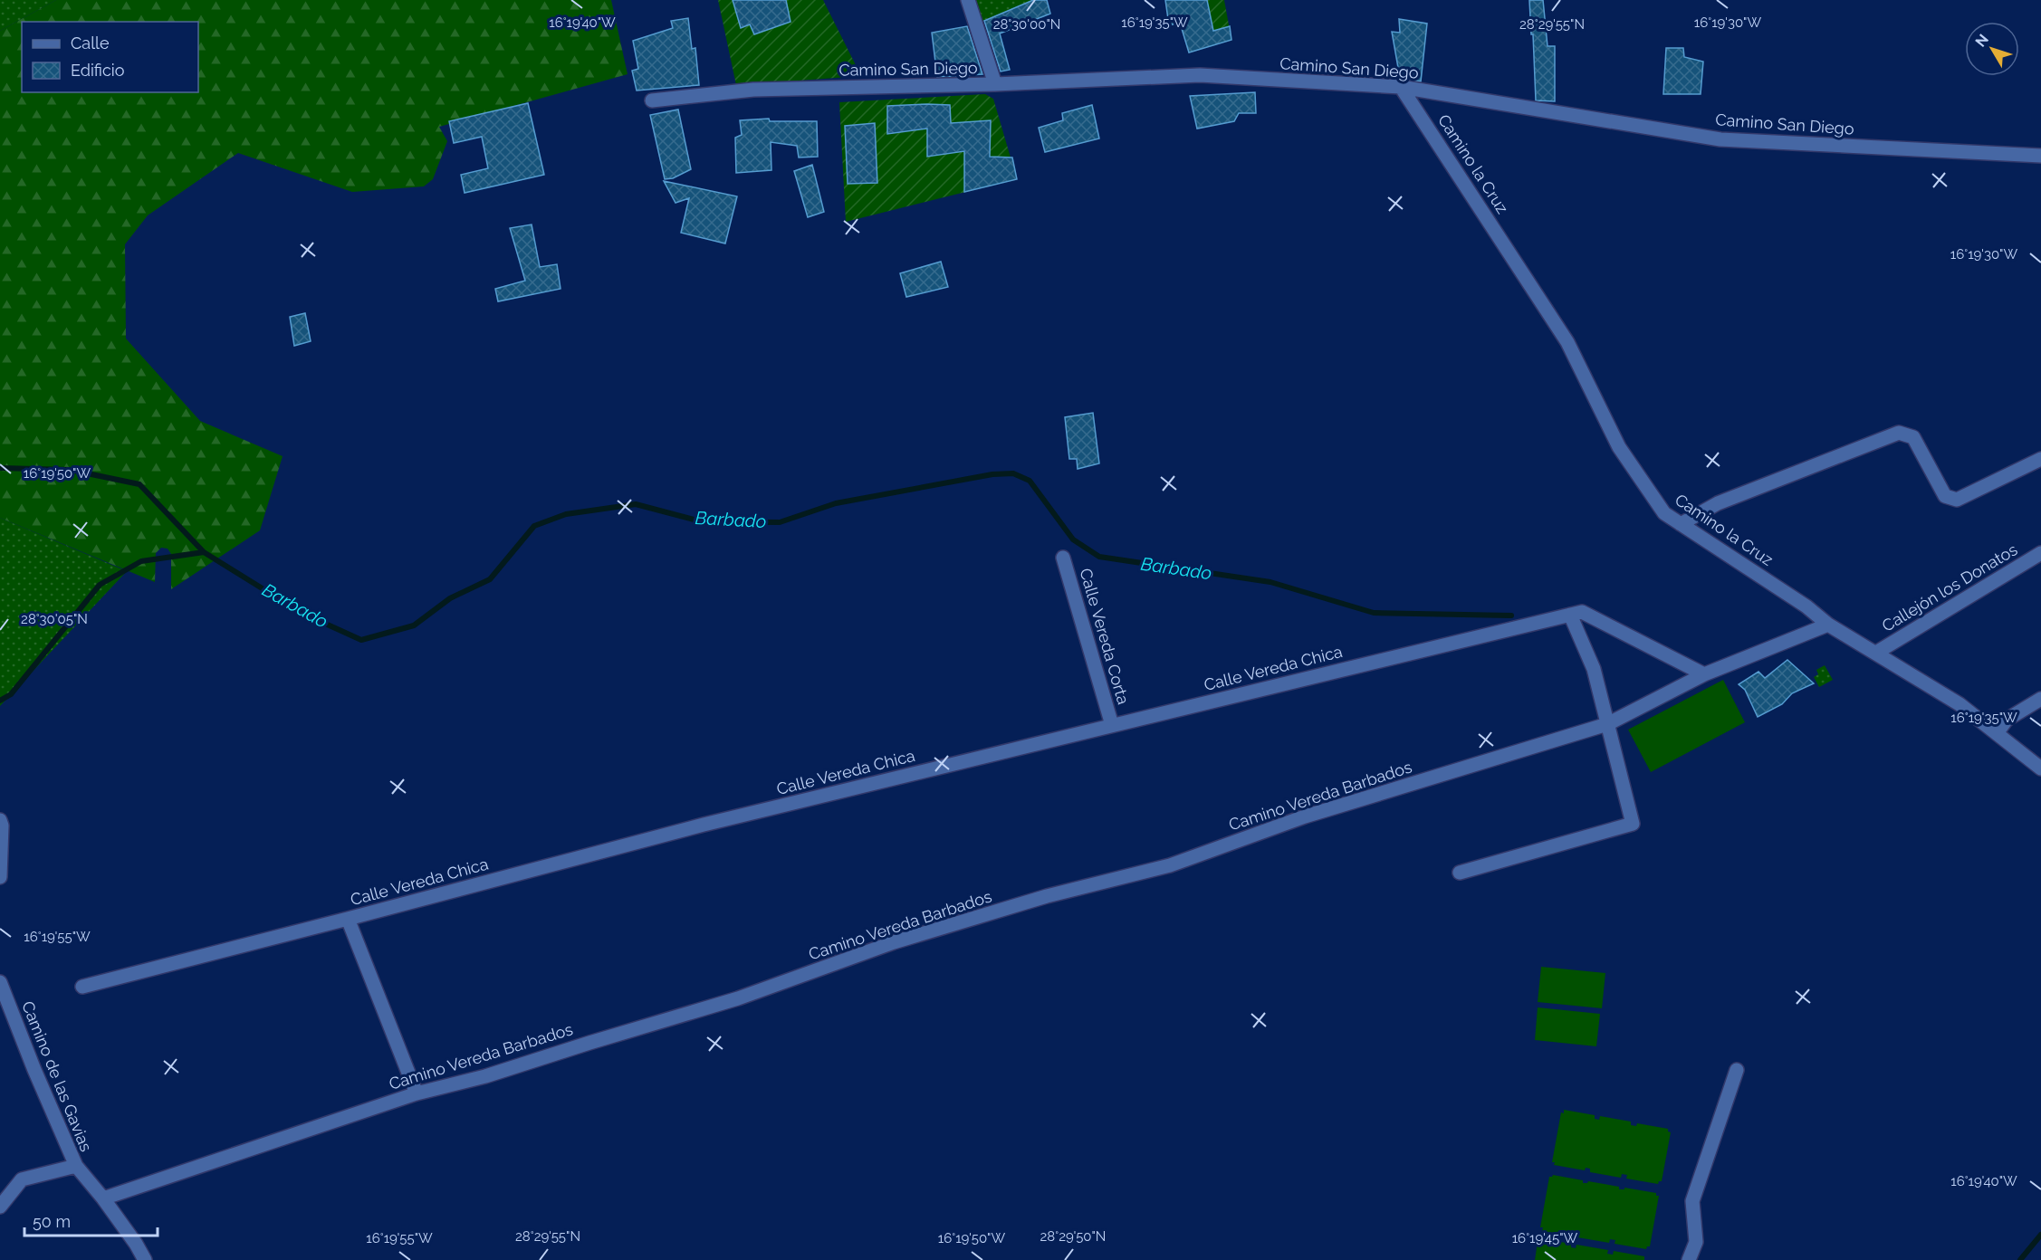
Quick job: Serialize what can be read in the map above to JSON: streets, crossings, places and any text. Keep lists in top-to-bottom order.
{
  "streets": {
    "street": [
      "Camino San Diego",
      "Camino la Cruz",
      "Callejón los Donatos",
      "Calle Vereda Corta",
      "Calle Vereda Chica",
      "Camino Vereda Barbados",
      "Camino de las Gavias"
    ]
  },
  "crossings": [
    ["Camino San Diego", "Camino la Cruz"],
    ["Camino la Cruz", "Callejón los Donatos"],
    ["Camino la Cruz", "Camino Vereda Barbados"],
    ["Calle Vereda Corta", "Calle Vereda Chica"],
    ["Calle Vereda Chica", "Camino Vereda Barbados"],
    ["Camino Vereda Barbados", "Camino de las Gavias"]
  ],
  "water": ["Barbado"],
  "legend": ["Calle", "Edificio"],
  "scale_bar": "50 m",
  "north": "top left",
  "coordinates": [
    "16°19'40\"W",
    "16°19'35\"W",
    "16°19'30\"W",
    "28°30'00\"N",
    "28°29'55\"N",
    "16°19'50\"W",
    "28°30'05\"N",
    "16°19'55\"W",
    "28°29'50\"N",
    "16°19'45\"W"
  ]
}
